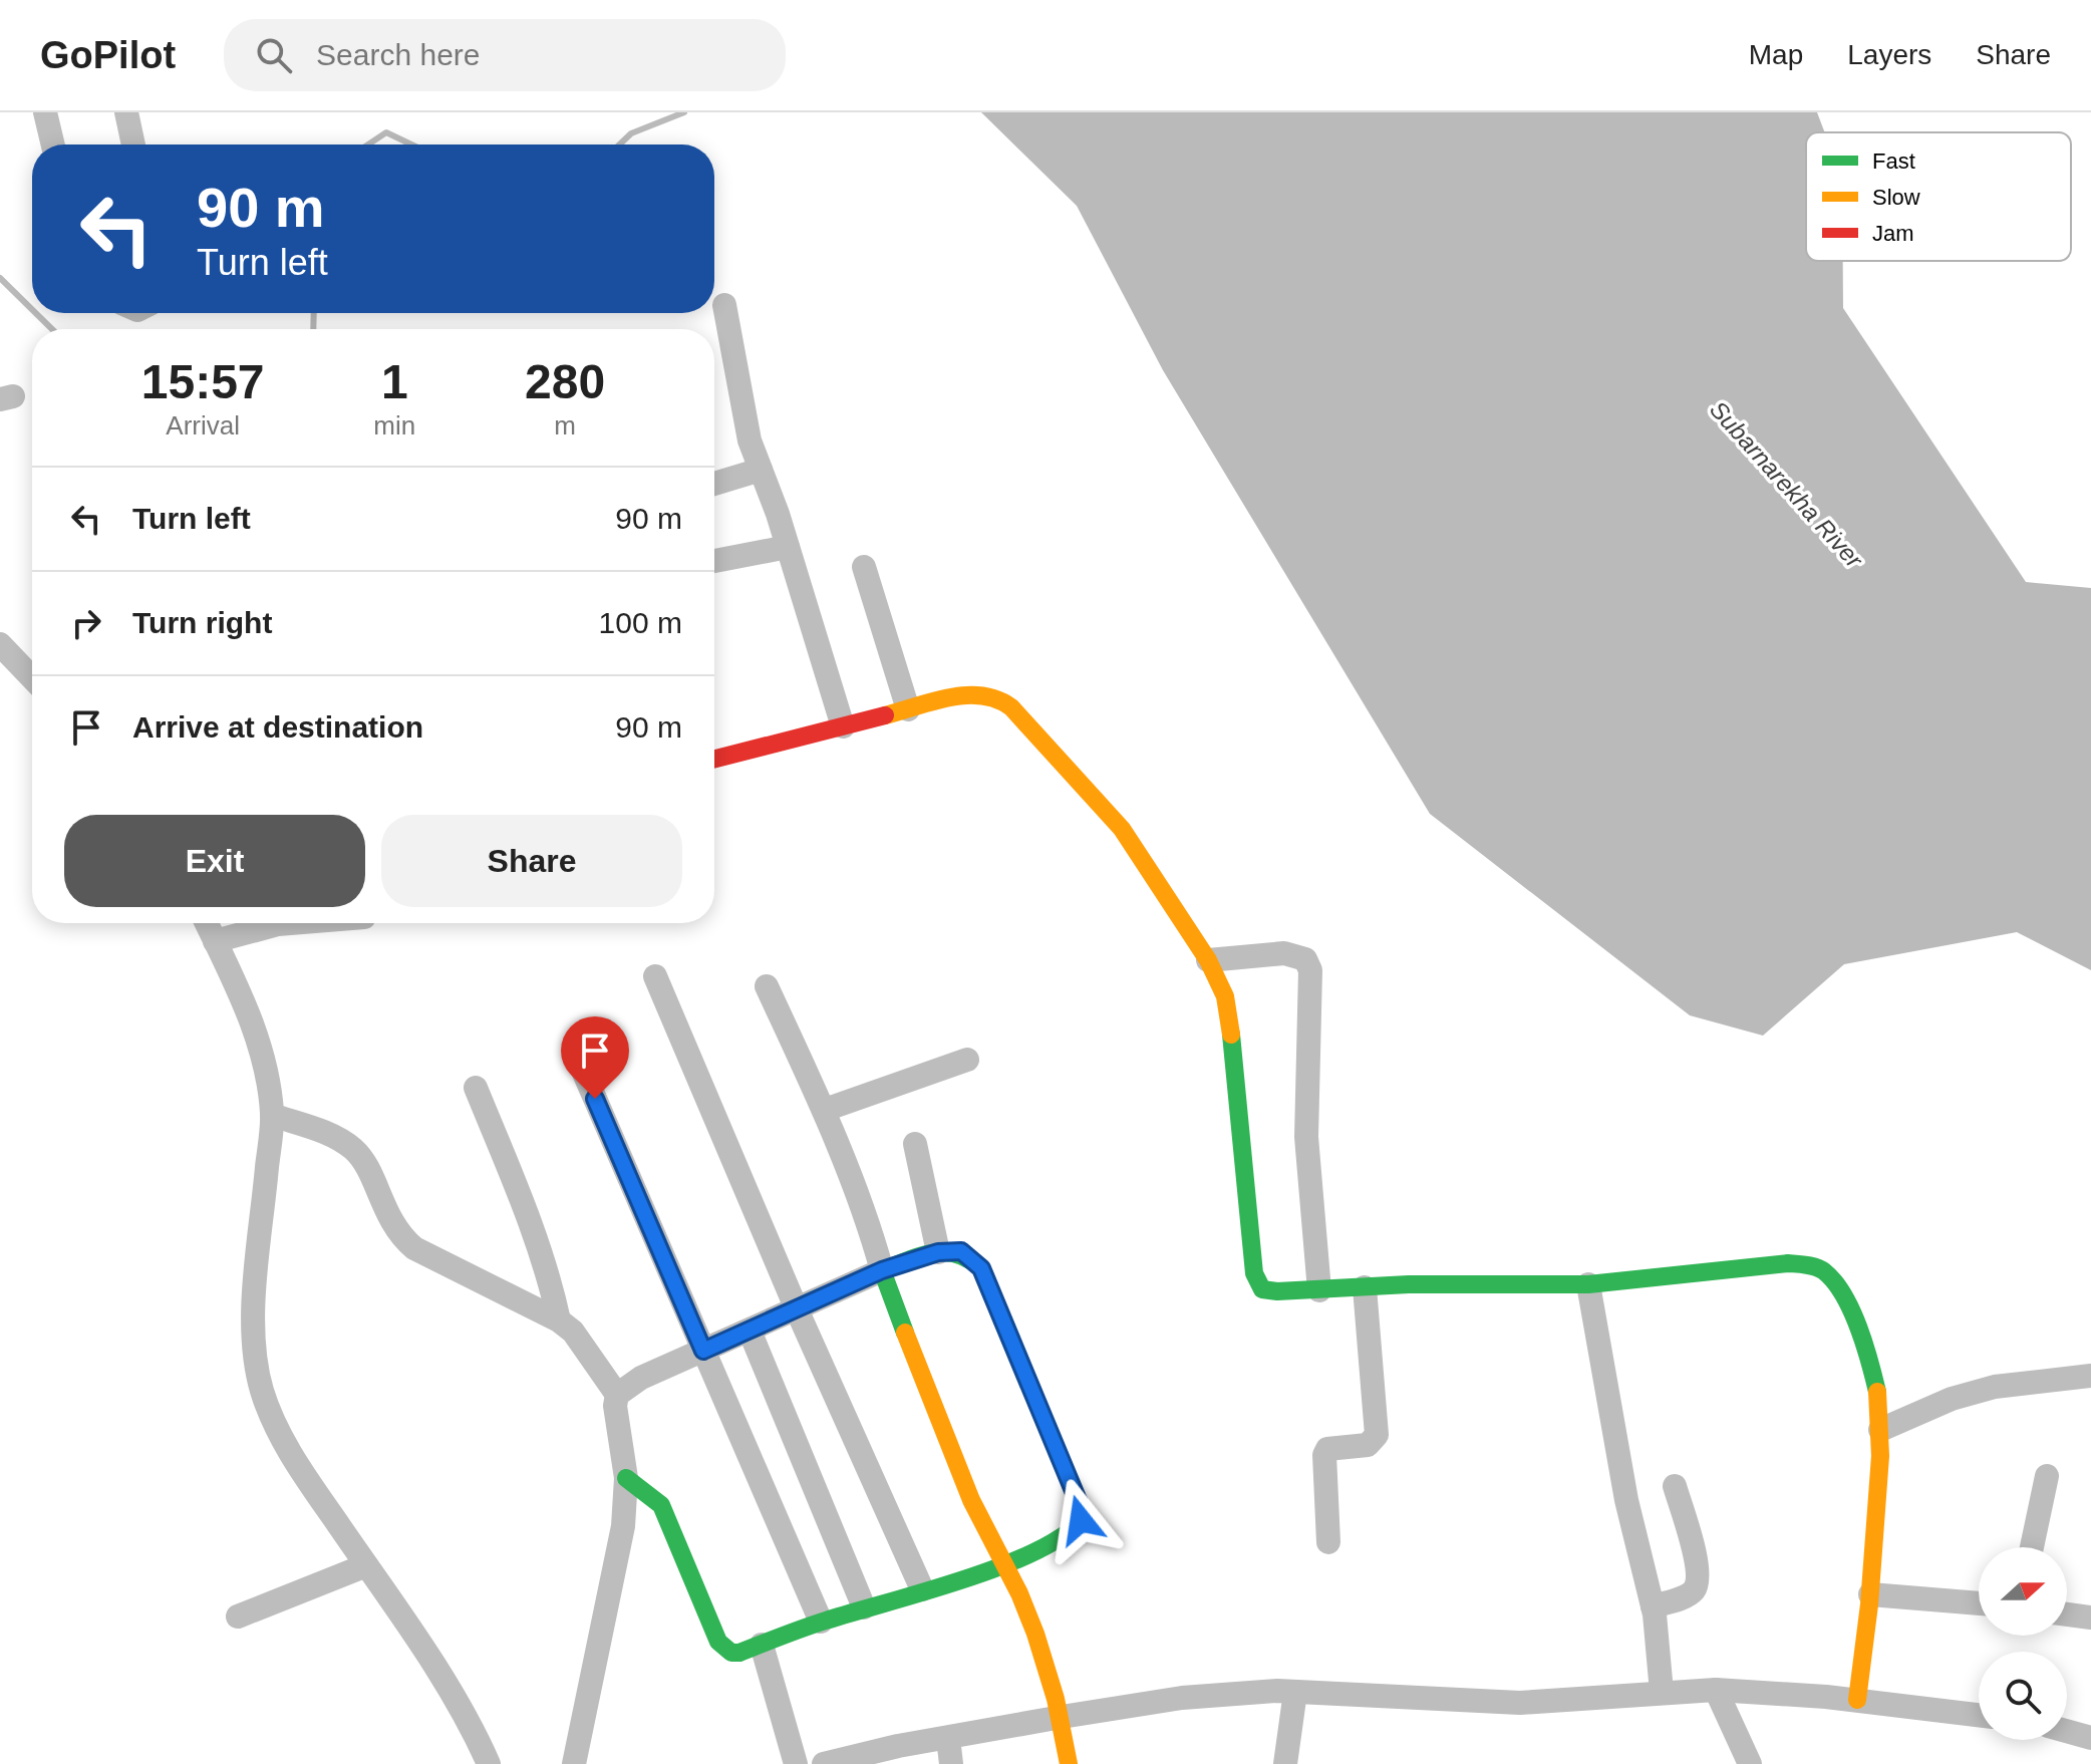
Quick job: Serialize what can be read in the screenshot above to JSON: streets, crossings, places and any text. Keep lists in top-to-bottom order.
{
  "water": ["Subarnarekha River"],
  "legend": ["Fast", "Slow", "Jam"],
  "north": "right",
  "page": {
    "header": "GoPilot",
    "search": "Search here",
    "nav": ["Map", "Layers", "Share"],
    "turn": ["90 m", "Turn left"],
    "eta": [
      "15:57",
      "Arrival",
      "1",
      "min",
      "280",
      "m"
    ],
    "list": [
      {
        "name": "Turn left",
        "value": "90 m"
      },
      {
        "name": "Turn right",
        "value": "100 m"
      },
      {
        "name": "Arrive at destination",
        "value": "90 m"
      }
    ],
    "buttons": ["Exit", "Share"]
  }
}
